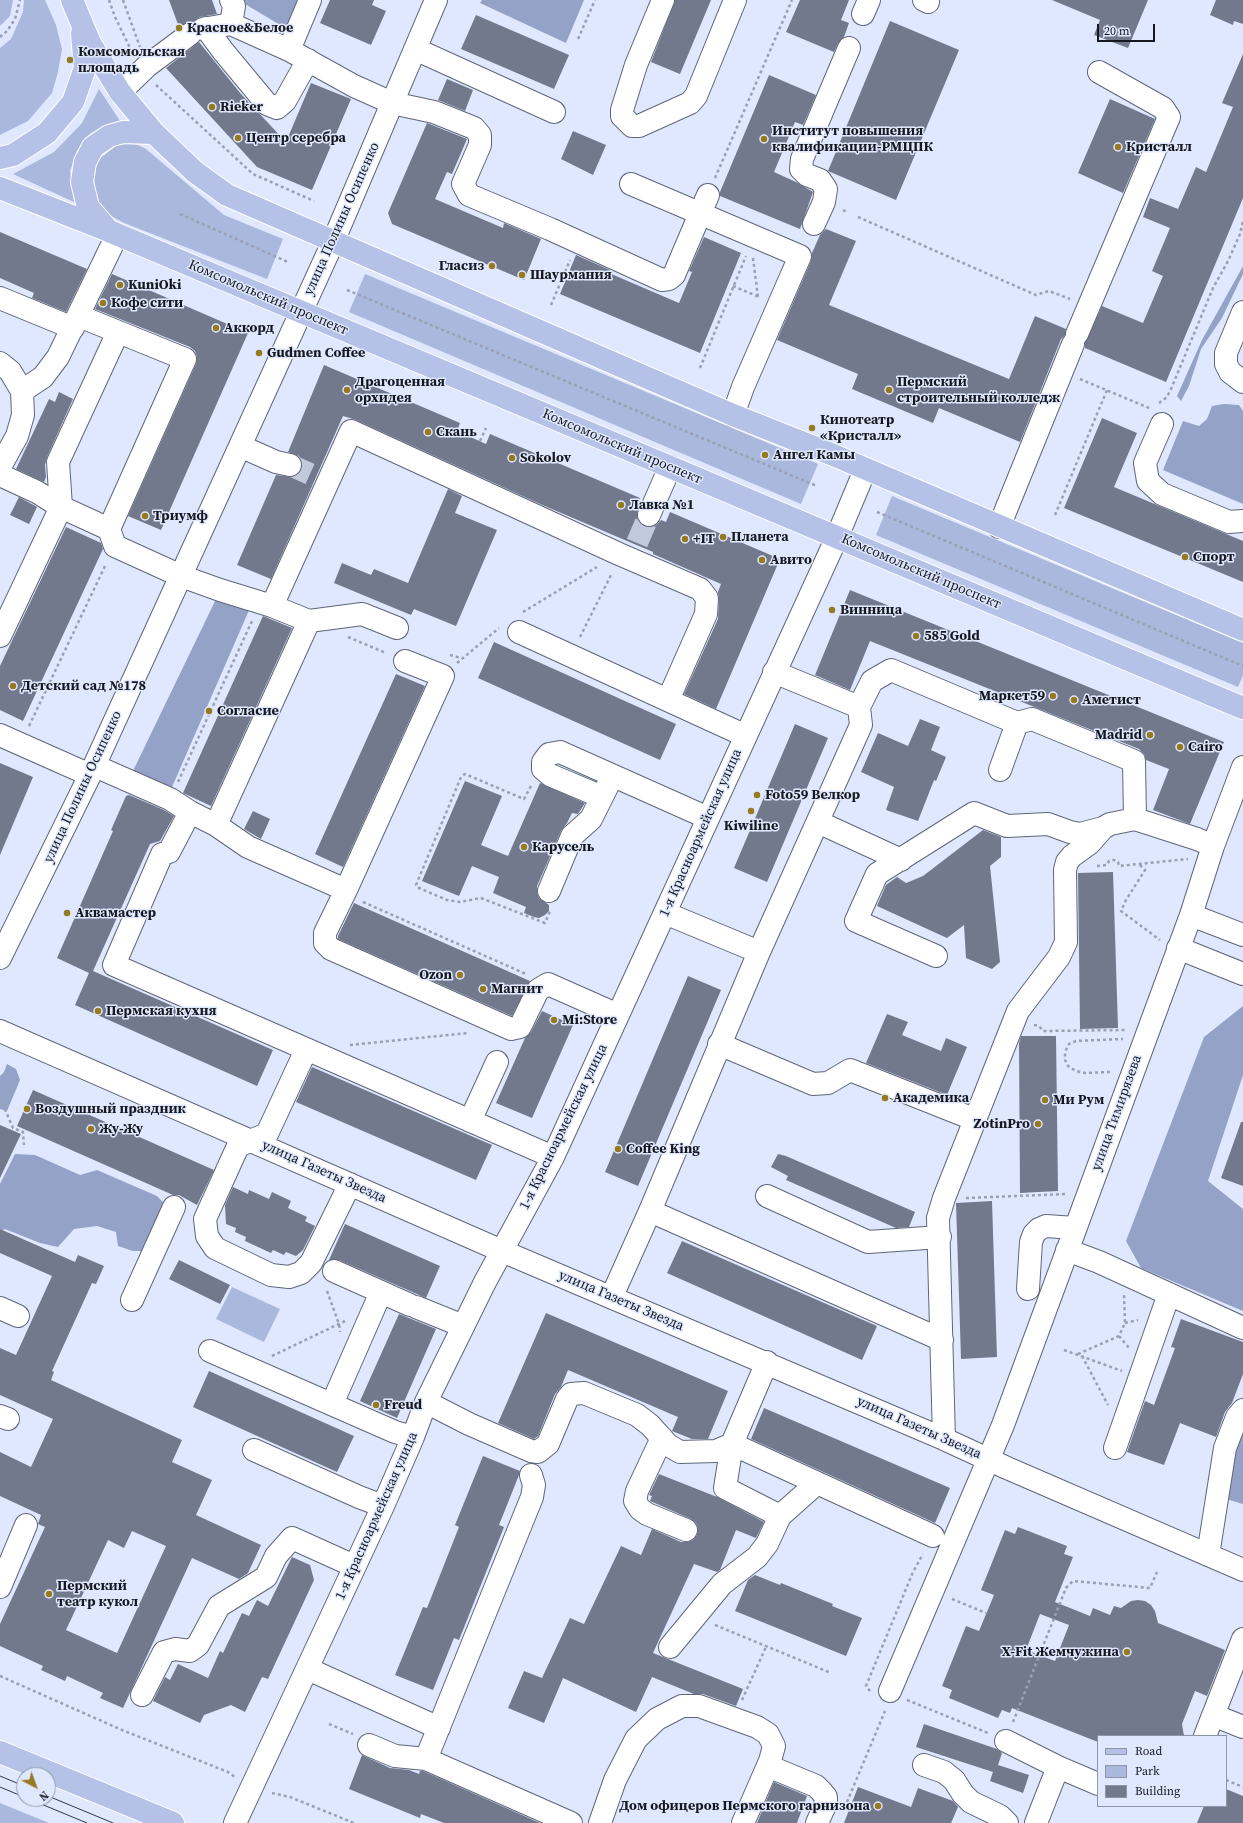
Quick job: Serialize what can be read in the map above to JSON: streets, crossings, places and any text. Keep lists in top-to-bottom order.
{
  "streets": {
    "main road": ["Комсомольский проспект"],
    "street": [
      "улица Полины Осипенко",
      "1-я Красноармейская улица",
      "улица Тимирязева",
      "улица Газеты Звезда"
    ]
  },
  "crossings": [
    ["улица Полины Осипенко", "Комсомольский проспект"],
    ["Комсомольский проспект", "1-я Красноармейская улица"],
    ["1-я Красноармейская улица", "улица Газеты Звезда"],
    ["улица Тимирязева", "улица Газеты Звезда"]
  ],
  "places": [
    "Красное&Белое",
    "Комсомольская площадь",
    "Rieker",
    "Центр серебра",
    "Институт повышения квалификации-РМЦПК",
    "Кристалл",
    "Гласиз",
    "Шаурмания",
    "KuniOki",
    "Кофе сити",
    "Аккорд",
    "Gudmen Coffee",
    "Драгоценная орхидея",
    "Пермский строительный колледж",
    "Кинотеатр «Кристалл»",
    "Скань",
    "Ангел Камы",
    "Sokolov",
    "Лавка №1",
    "Триумф",
    "Планета",
    "+IT",
    "Спорт",
    "Авито",
    "Винница",
    "585 Gold",
    "Детский сад №178",
    "Маркет59",
    "Аметист",
    "Согласие",
    "Madrid",
    "Cairo",
    "Foto59 Велкор",
    "Kiwiline",
    "Карусель",
    "Аквамастер",
    "Ozon",
    "Магнит",
    "Пермская кухня",
    "Mi:Store",
    "Академика",
    "Ми Рум",
    "Воздушный праздник",
    "ZotinPro",
    "Жу-Жу",
    "Coffee King",
    "Freud",
    "Пермский театр кукол",
    "X-Fit Жемчужина",
    "Дом офицеров Пермского гарнизона"
  ],
  "legend": ["Road", "Park", "Building"],
  "scale_bar": "20 m",
  "north": "bottom right"
}
